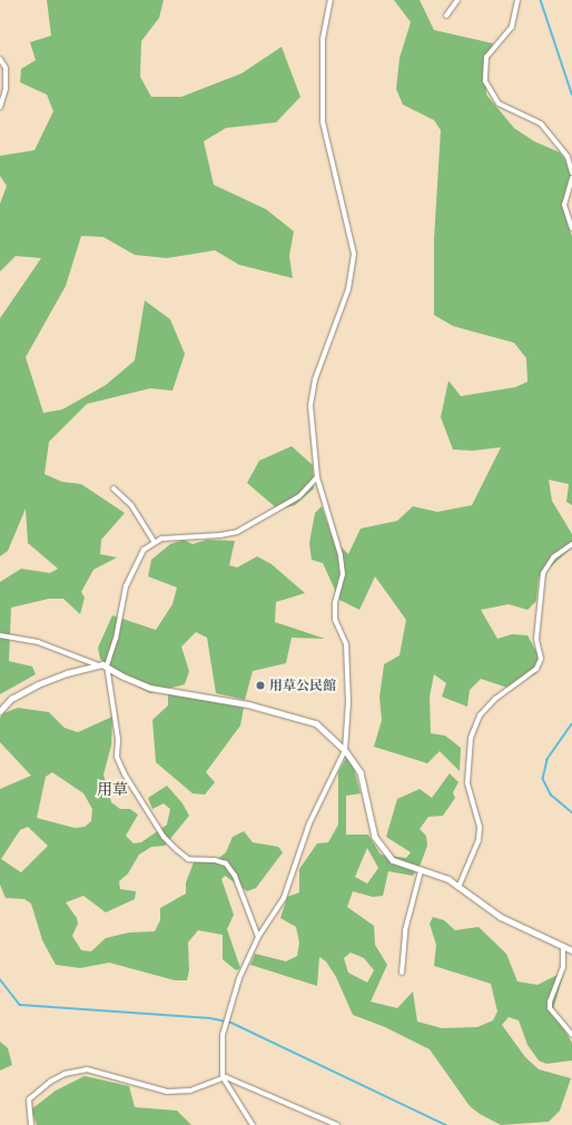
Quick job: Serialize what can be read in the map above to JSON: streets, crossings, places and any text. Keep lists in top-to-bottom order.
{
  "districts": ["用草"],
  "places": ["用草公民館"]
}
